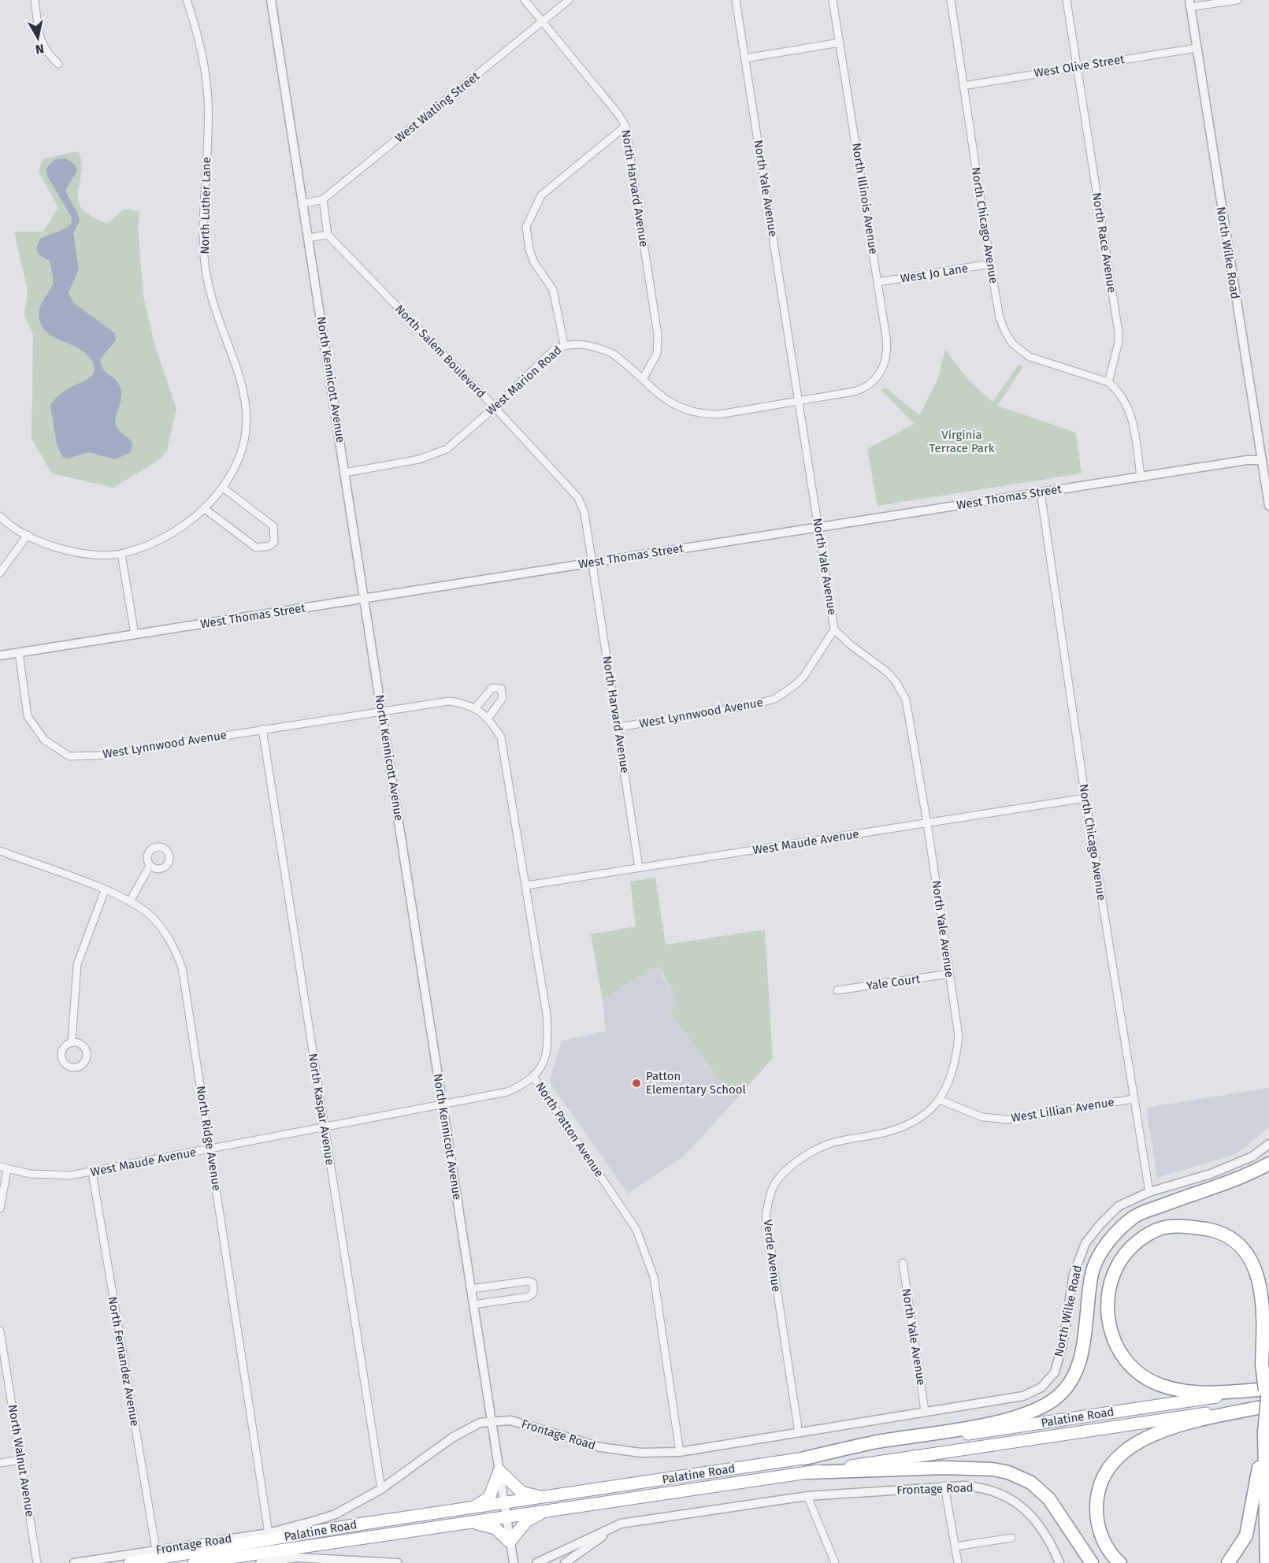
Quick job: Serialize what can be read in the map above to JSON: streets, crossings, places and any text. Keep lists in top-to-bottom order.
{
  "streets": {
    "highway": ["Palatine Road"],
    "street": [
      "West Olive Street",
      "West Watling Street",
      "North Harvard Avenue",
      "North Yale Avenue",
      "North Illinois Avenue",
      "North Luther Lane",
      "North Chicago Avenue",
      "North Race Avenue",
      "North Wilke Road",
      "West Jo Lane",
      "North Salem Boulevard",
      "North Kennicott Avenue",
      "West Marion Road",
      "West Thomas Street",
      "West Lynnwood Avenue",
      "West Maude Avenue",
      "Yale Court",
      "North Kaspar Avenue",
      "West Lillian Avenue",
      "North Patton Avenue",
      "North Ridge Avenue",
      "Verde Avenue",
      "North Fernandez Avenue",
      "Frontage Road",
      "North Walnut Avenue"
    ]
  },
  "crossings": [
    ["West Olive Street", "North Chicago Avenue"],
    ["West Olive Street", "North Race Avenue"],
    ["West Olive Street", "North Wilke Road"],
    ["West Watling Street", "North Harvard Avenue"],
    ["West Watling Street", "North Kennicott Avenue"],
    ["North Harvard Avenue", "North Salem Boulevard"],
    ["North Harvard Avenue", "West Marion Road"],
    ["North Harvard Avenue", "West Thomas Street"],
    ["North Harvard Avenue", "West Lynnwood Avenue"],
    ["North Harvard Avenue", "West Maude Avenue"],
    ["North Yale Avenue", "West Marion Road"],
    ["North Yale Avenue", "West Thomas Street"],
    ["North Yale Avenue", "West Lynnwood Avenue"],
    ["North Yale Avenue", "West Maude Avenue"],
    ["North Yale Avenue", "Yale Court"],
    ["North Yale Avenue", "West Lillian Avenue"],
    ["North Yale Avenue", "Verde Avenue"],
    ["North Yale Avenue", "Frontage Road"],
    ["North Illinois Avenue", "West Jo Lane"],
    ["North Illinois Avenue", "West Marion Road"],
    ["North Chicago Avenue", "North Race Avenue"],
    ["North Chicago Avenue", "North Wilke Road"],
    ["North Chicago Avenue", "West Jo Lane"],
    ["North Chicago Avenue", "West Thomas Street"],
    ["North Chicago Avenue", "West Maude Avenue"],
    ["North Chicago Avenue", "West Lillian Avenue"],
    ["North Wilke Road", "West Thomas Street"],
    ["North Wilke Road", "Frontage Road"],
    ["North Salem Boulevard", "West Marion Road"],
    ["North Salem Boulevard", "West Thomas Street"],
    ["North Kennicott Avenue", "West Marion Road"],
    ["North Kennicott Avenue", "West Thomas Street"],
    ["North Kennicott Avenue", "West Lynnwood Avenue"],
    ["North Kennicott Avenue", "West Maude Avenue"],
    ["North Kennicott Avenue", "North Patton Avenue"],
    ["North Kennicott Avenue", "Palatine Road"],
    ["North Kennicott Avenue", "Frontage Road"],
    ["West Thomas Street", "West Lynnwood Avenue"],
    ["West Lynnwood Avenue", "North Kaspar Avenue"],
    ["West Lynnwood Avenue", "North Patton Avenue"],
    ["West Maude Avenue", "North Kaspar Avenue"],
    ["West Maude Avenue", "North Patton Avenue"],
    ["West Maude Avenue", "North Ridge Avenue"],
    ["West Maude Avenue", "North Fernandez Avenue"],
    ["North Kaspar Avenue", "Frontage Road"],
    ["West Lillian Avenue", "Verde Avenue"],
    ["North Patton Avenue", "Frontage Road"],
    ["North Ridge Avenue", "Frontage Road"],
    ["Verde Avenue", "Frontage Road"],
    ["North Fernandez Avenue", "Frontage Road"]
  ],
  "parks": ["Virginia Terrace Park"],
  "places": ["Patton Elementary School"],
  "north": "bottom"
}
